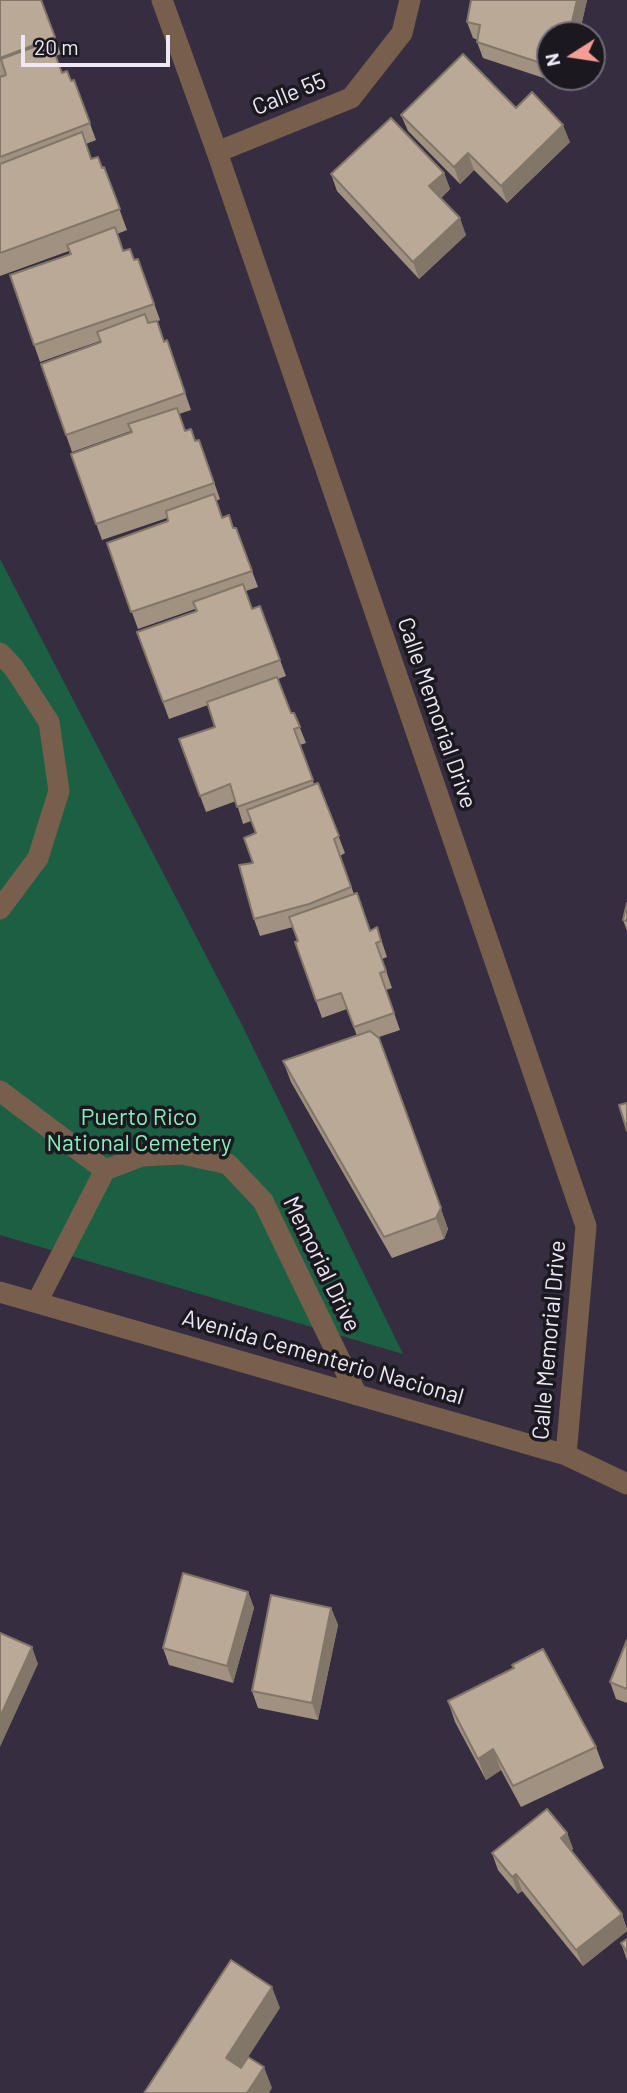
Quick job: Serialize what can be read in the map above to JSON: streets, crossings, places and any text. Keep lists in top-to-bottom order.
{
  "streets": {
    "street": [
      "Calle 55",
      "Calle Memorial Drive",
      "Memorial Drive",
      "Avenida Cementerio Nacional"
    ]
  },
  "crossings": [
    ["Calle 55", "Calle Memorial Drive"],
    ["Calle Memorial Drive", "Avenida Cementerio Nacional"],
    ["Memorial Drive", "Avenida Cementerio Nacional"]
  ],
  "parks": ["Puerto Rico National Cemetery"],
  "scale_bar": "20 m",
  "north": "left"
}
